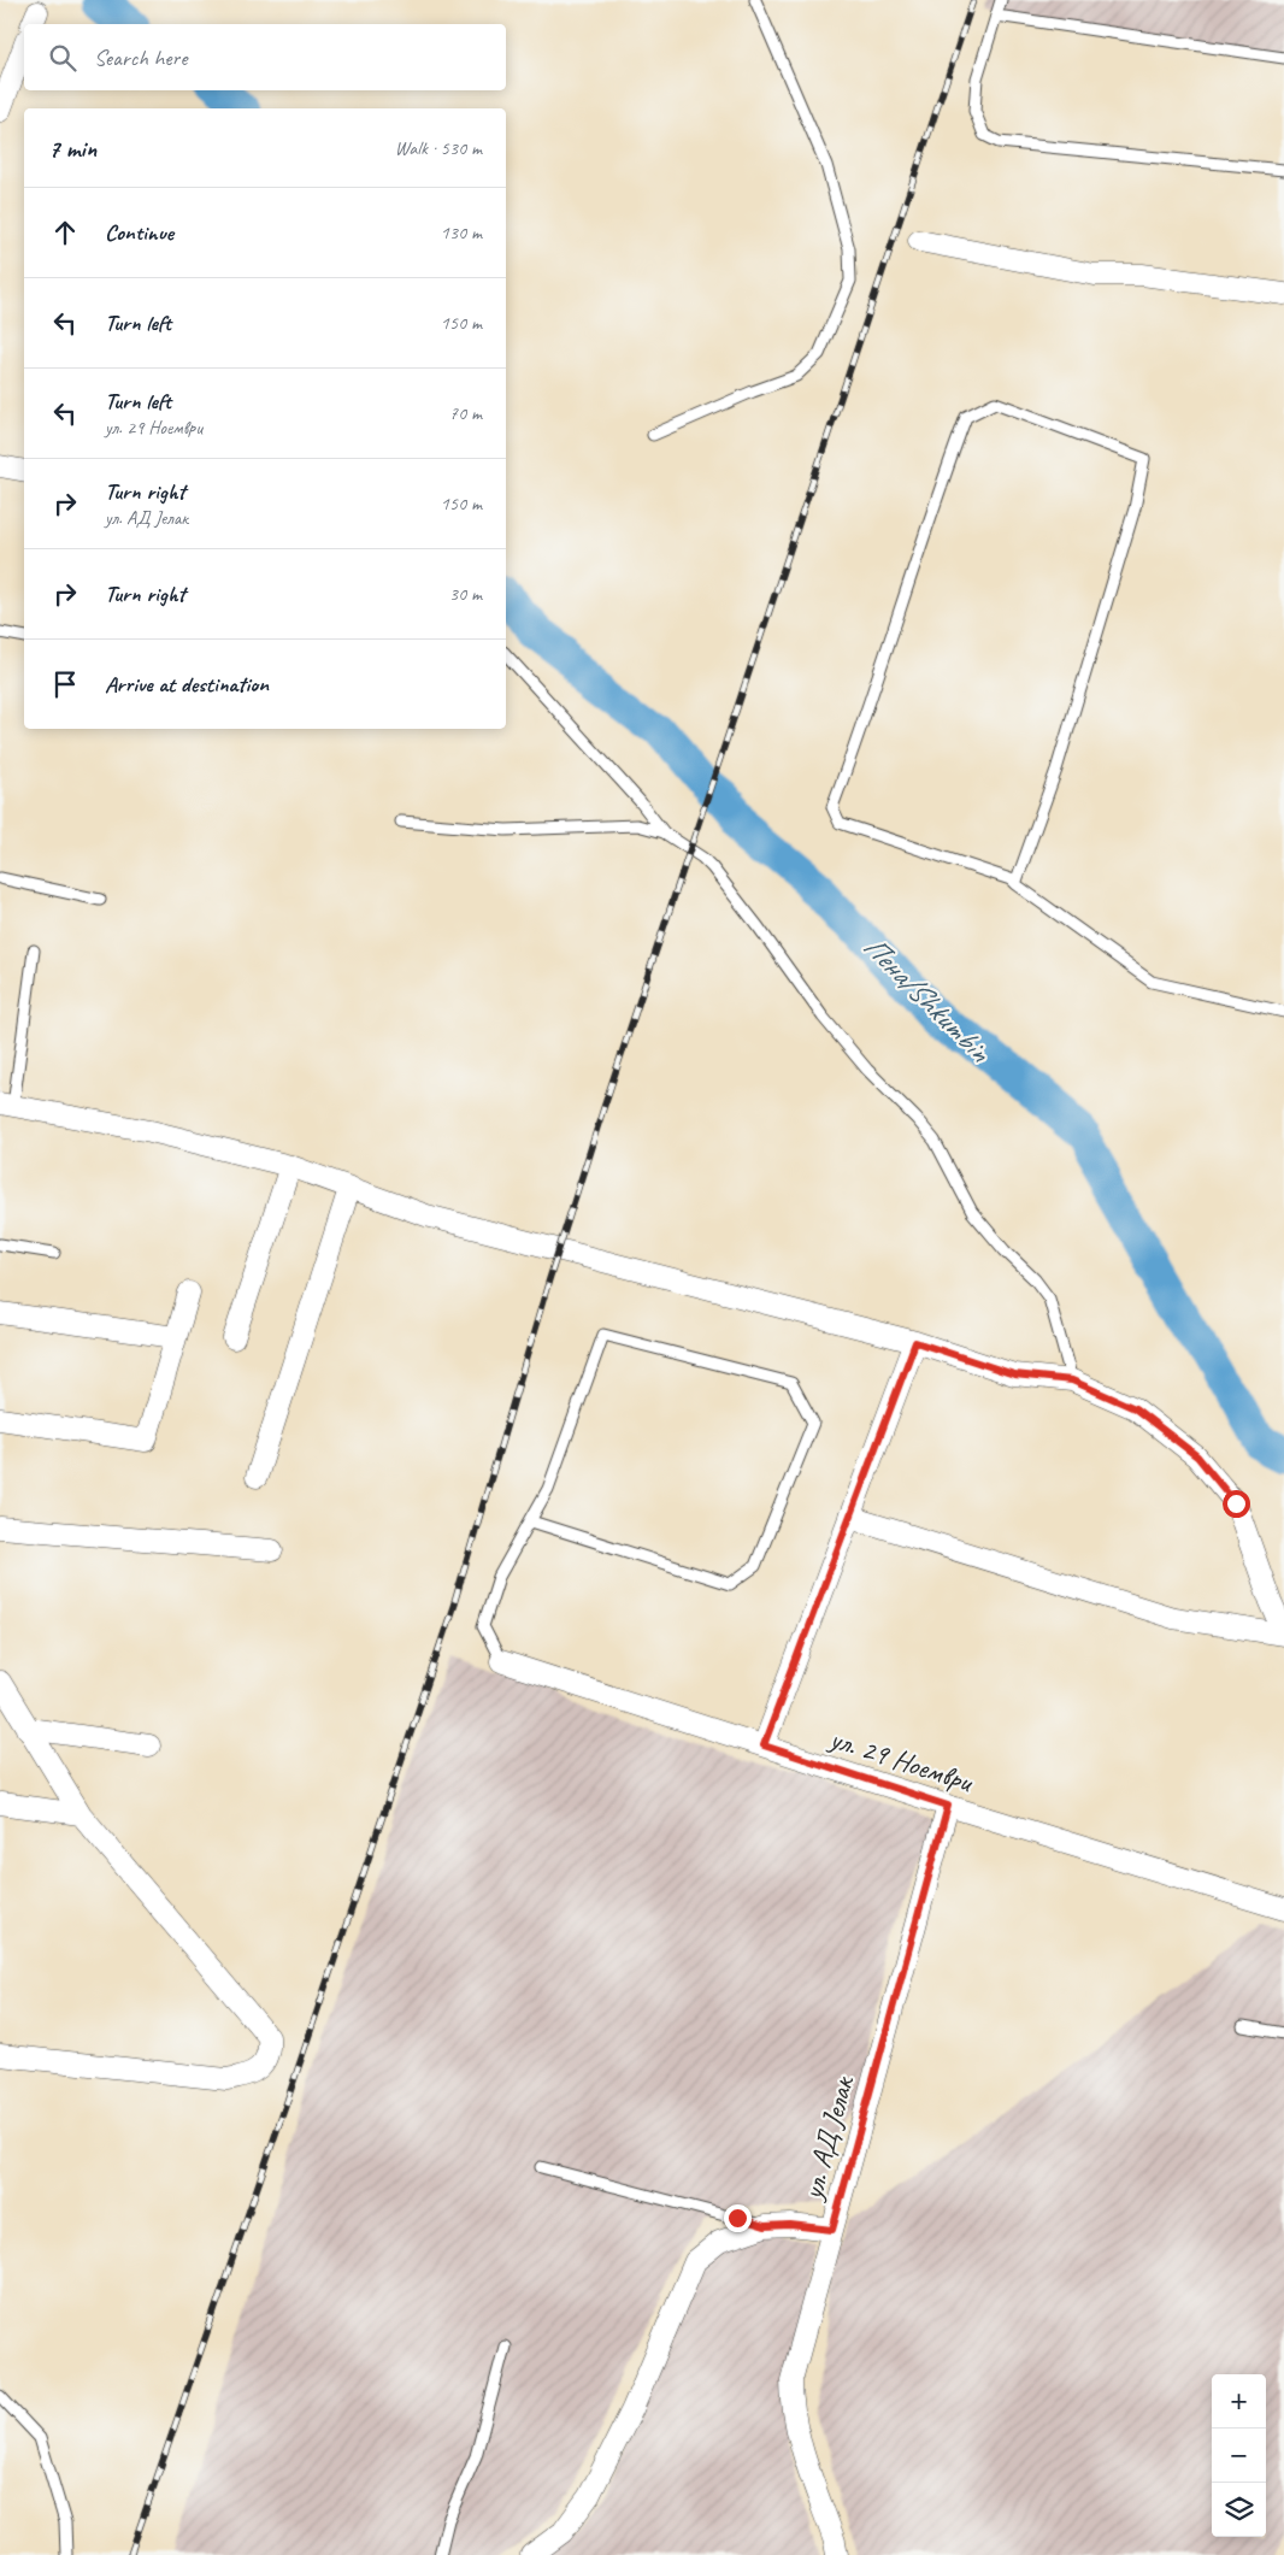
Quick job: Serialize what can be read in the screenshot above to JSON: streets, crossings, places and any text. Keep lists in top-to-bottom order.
{
  "streets": {
    "street": ["ул. 29 Ноември", "ул. АД Јелак"]
  },
  "crossings": [
    ["ул. 29 Ноември", "ул. АД Јелак"]
  ],
  "water": ["Пена/Shkumbin"],
  "page": {
    "search": "Search here",
    "heading": ["7 min", "Walk · 530 m"],
    "list": [
      ["Continue", "130 m"],
      ["Turn left", "150 m"],
      ["Turn left", "ул. 29 Ноември", "70 m"],
      ["Turn right", "ул. АД Јелак", "150 m"],
      ["Turn right", "30 m"],
      "Arrive at destination"
    ],
    "map_buttons": ["+", "−"]
  }
}
